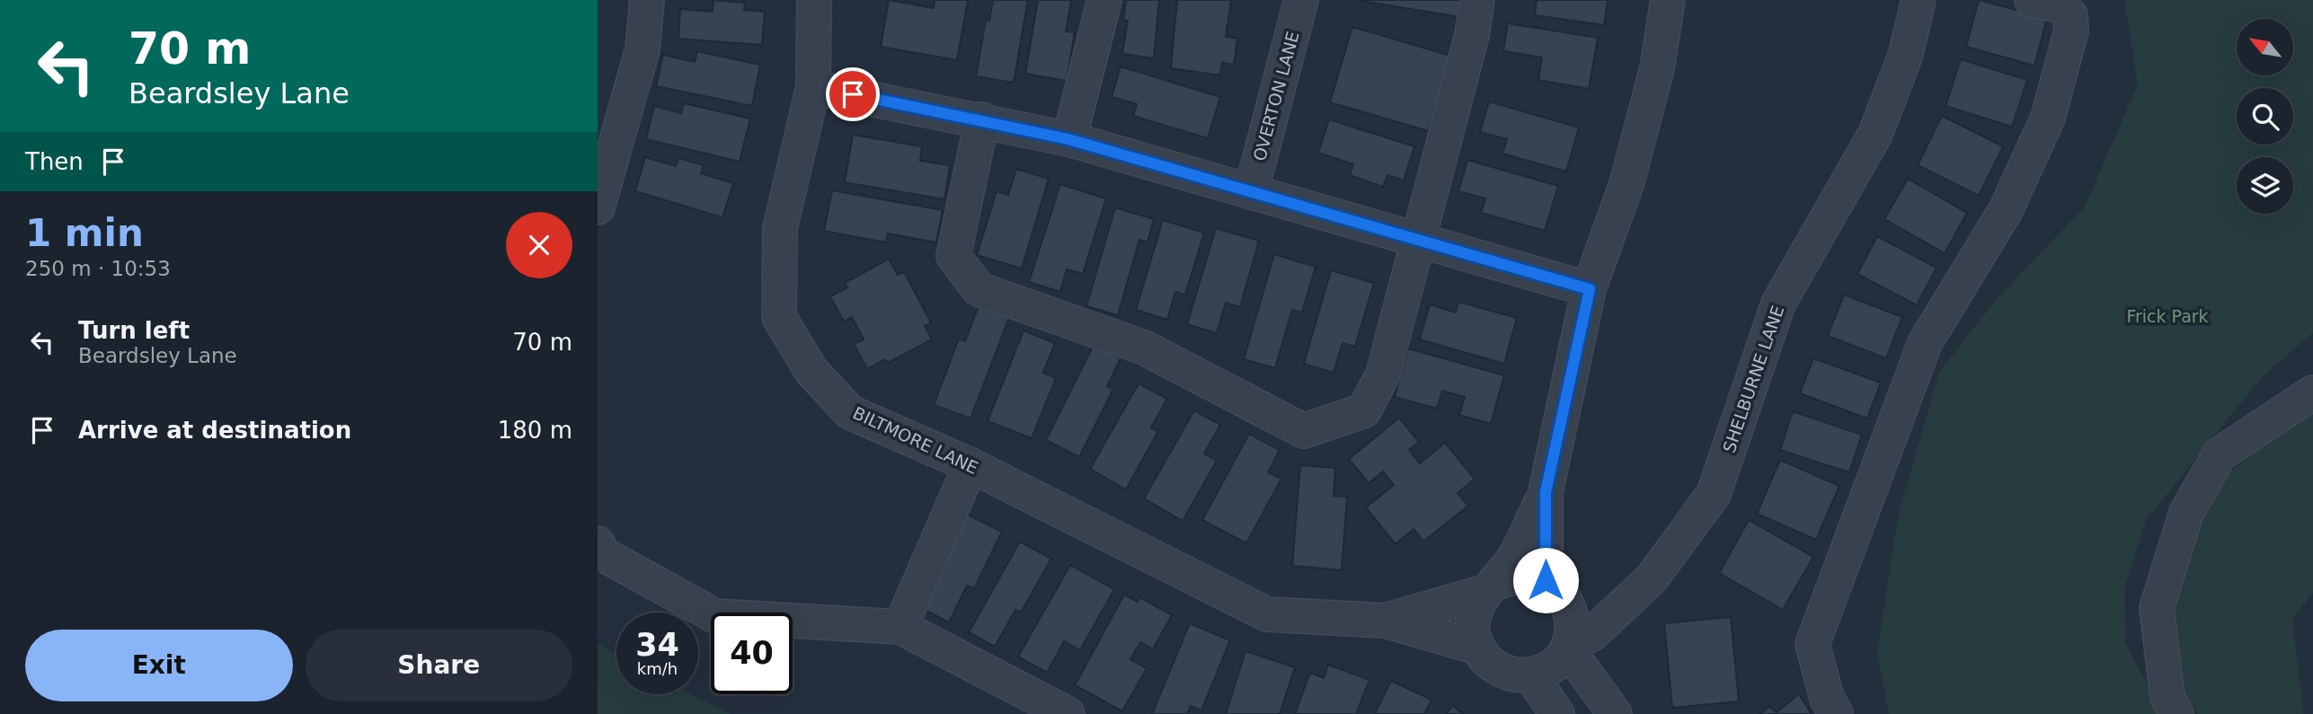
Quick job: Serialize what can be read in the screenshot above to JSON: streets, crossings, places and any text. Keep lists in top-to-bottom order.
{
  "streets": {
    "street": ["OVERTON LANE", "SHELBURNE LANE", "BILTMORE LANE"]
  },
  "parks": ["Frick Park"],
  "north": "top left",
  "page": {
    "turn": ["70 m", "Beardsley Lane"],
    "then": "Then",
    "heading": ["1 min", "250 m · 10:53"],
    "list": [
      {
        "name": "Turn left",
        "note": "Beardsley Lane",
        "value": "70 m"
      },
      {
        "name": "Arrive at destination",
        "value": "180 m"
      }
    ],
    "speed": "34 km/h",
    "limit": "40",
    "buttons": ["Exit", "Share"]
  }
}
